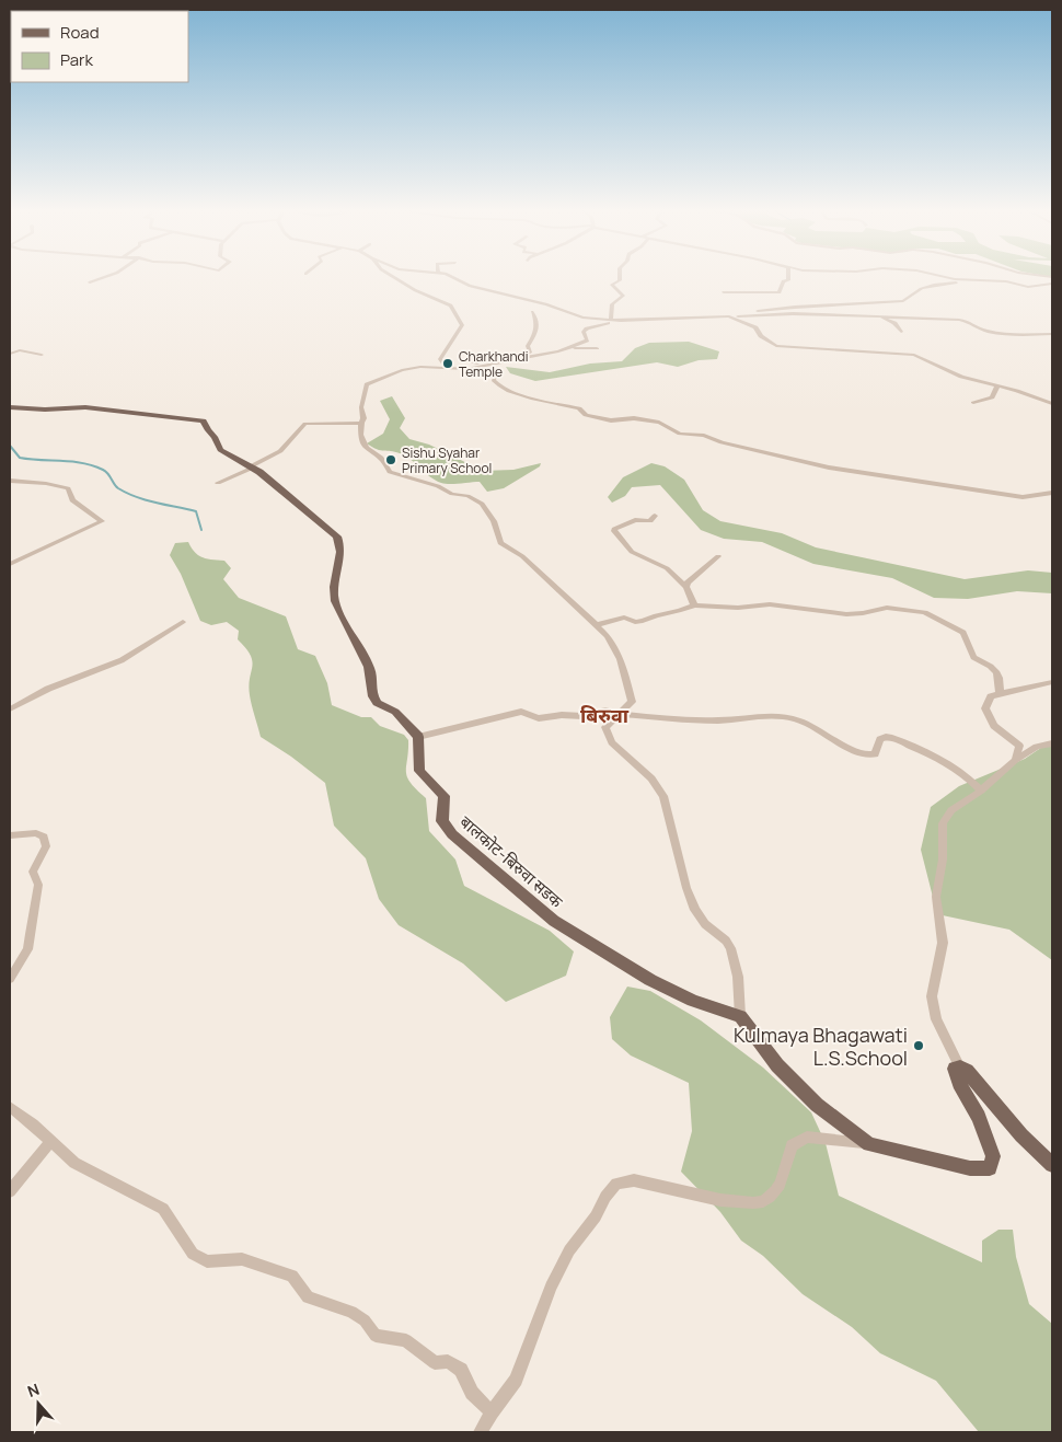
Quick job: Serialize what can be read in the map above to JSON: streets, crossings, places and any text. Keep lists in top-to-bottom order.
{
  "streets": {
    "main road": ["बालकोट-बिरुवा सडक"]
  },
  "districts": ["बिरुवा"],
  "places": ["Charkhandi Temple", "Sishu Syahar Primary School", "Kulmaya Bhagawati L.S.School"],
  "legend": ["Road", "Park"],
  "north": "top"
}
